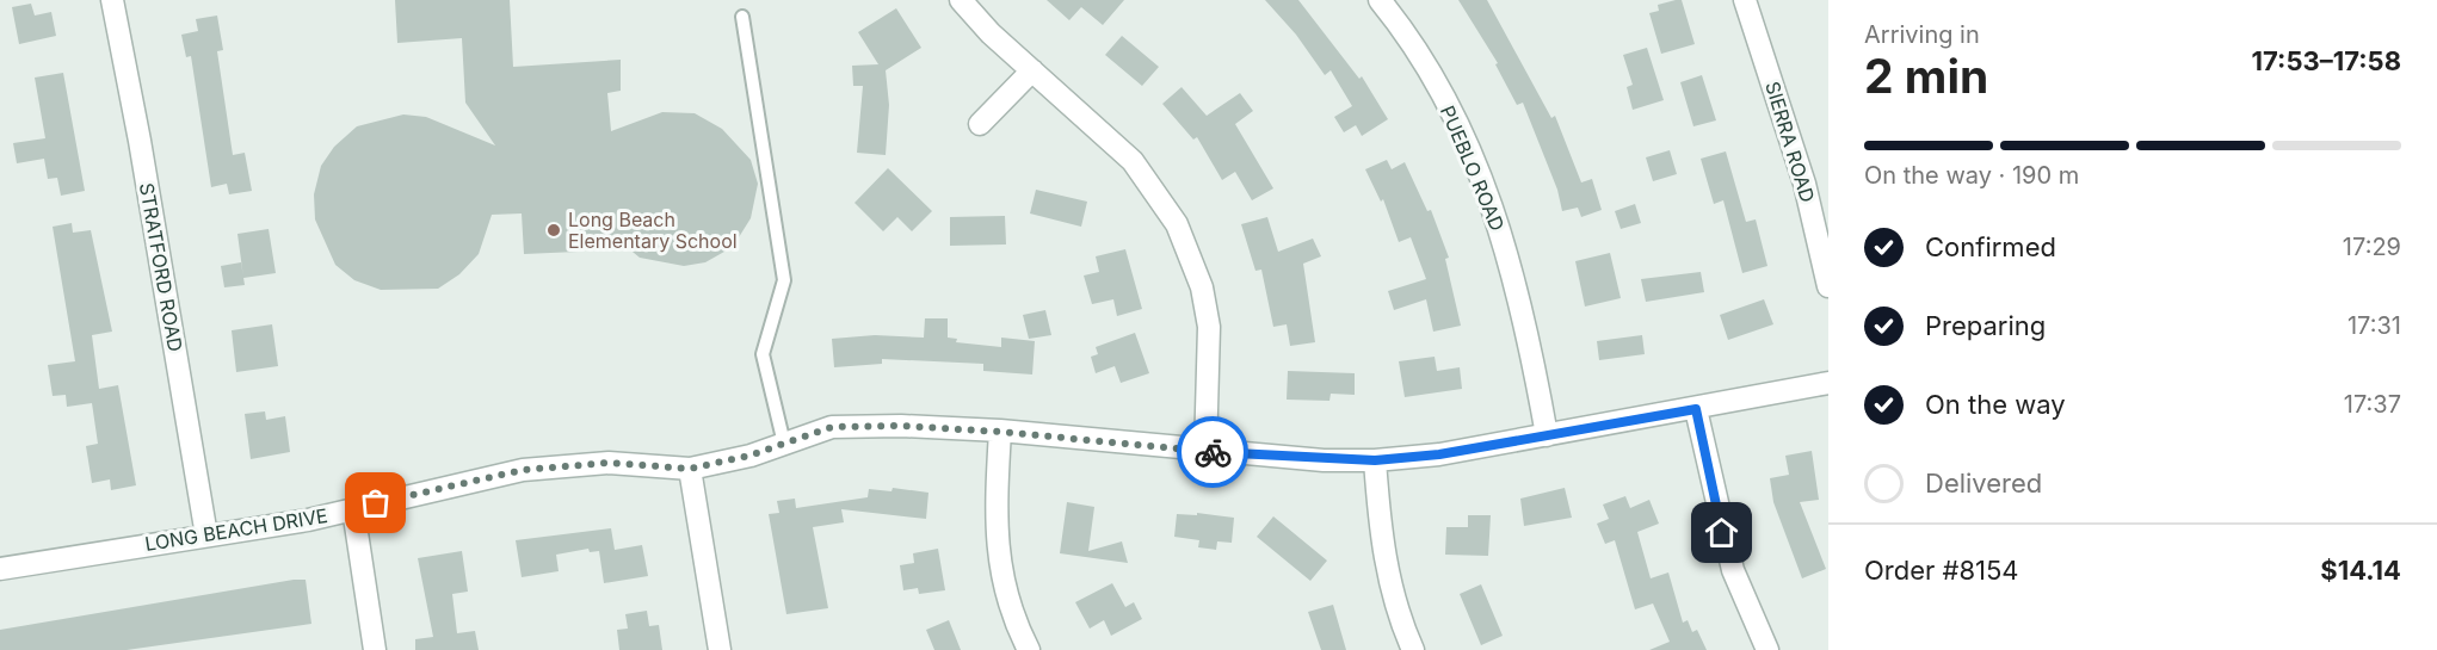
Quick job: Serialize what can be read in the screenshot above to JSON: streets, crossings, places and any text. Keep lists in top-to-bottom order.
{
  "streets": {
    "street": [
      "SIERRA ROAD",
      "PUEBLO ROAD",
      "STRATFORD ROAD",
      "LONG BEACH DRIVE"
    ]
  },
  "crossings": [
    ["PUEBLO ROAD", "LONG BEACH DRIVE"],
    ["STRATFORD ROAD", "LONG BEACH DRIVE"]
  ],
  "places": ["Long Beach Elementary School"],
  "page": {
    "heading": ["2 min", "Arriving in", "17:53–17:58"],
    "panel": ["Order #8154", "$14.14"],
    "bar": "On the way · 190 m",
    "list": [
      ["Confirmed", "17:29"],
      ["Preparing", "17:31"],
      ["On the way", "17:37"],
      "Delivered"
    ]
  }
}
